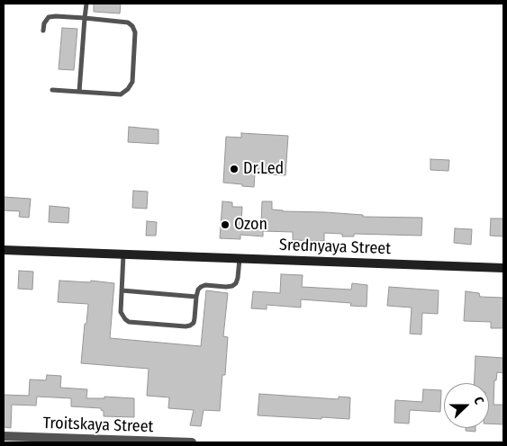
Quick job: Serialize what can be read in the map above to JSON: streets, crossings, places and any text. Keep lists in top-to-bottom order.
{
  "streets": {
    "street": ["Srednyaya Street", "Troitskaya Street"]
  },
  "places": ["Dr.Led", "Ozon"],
  "north": "right"
}
